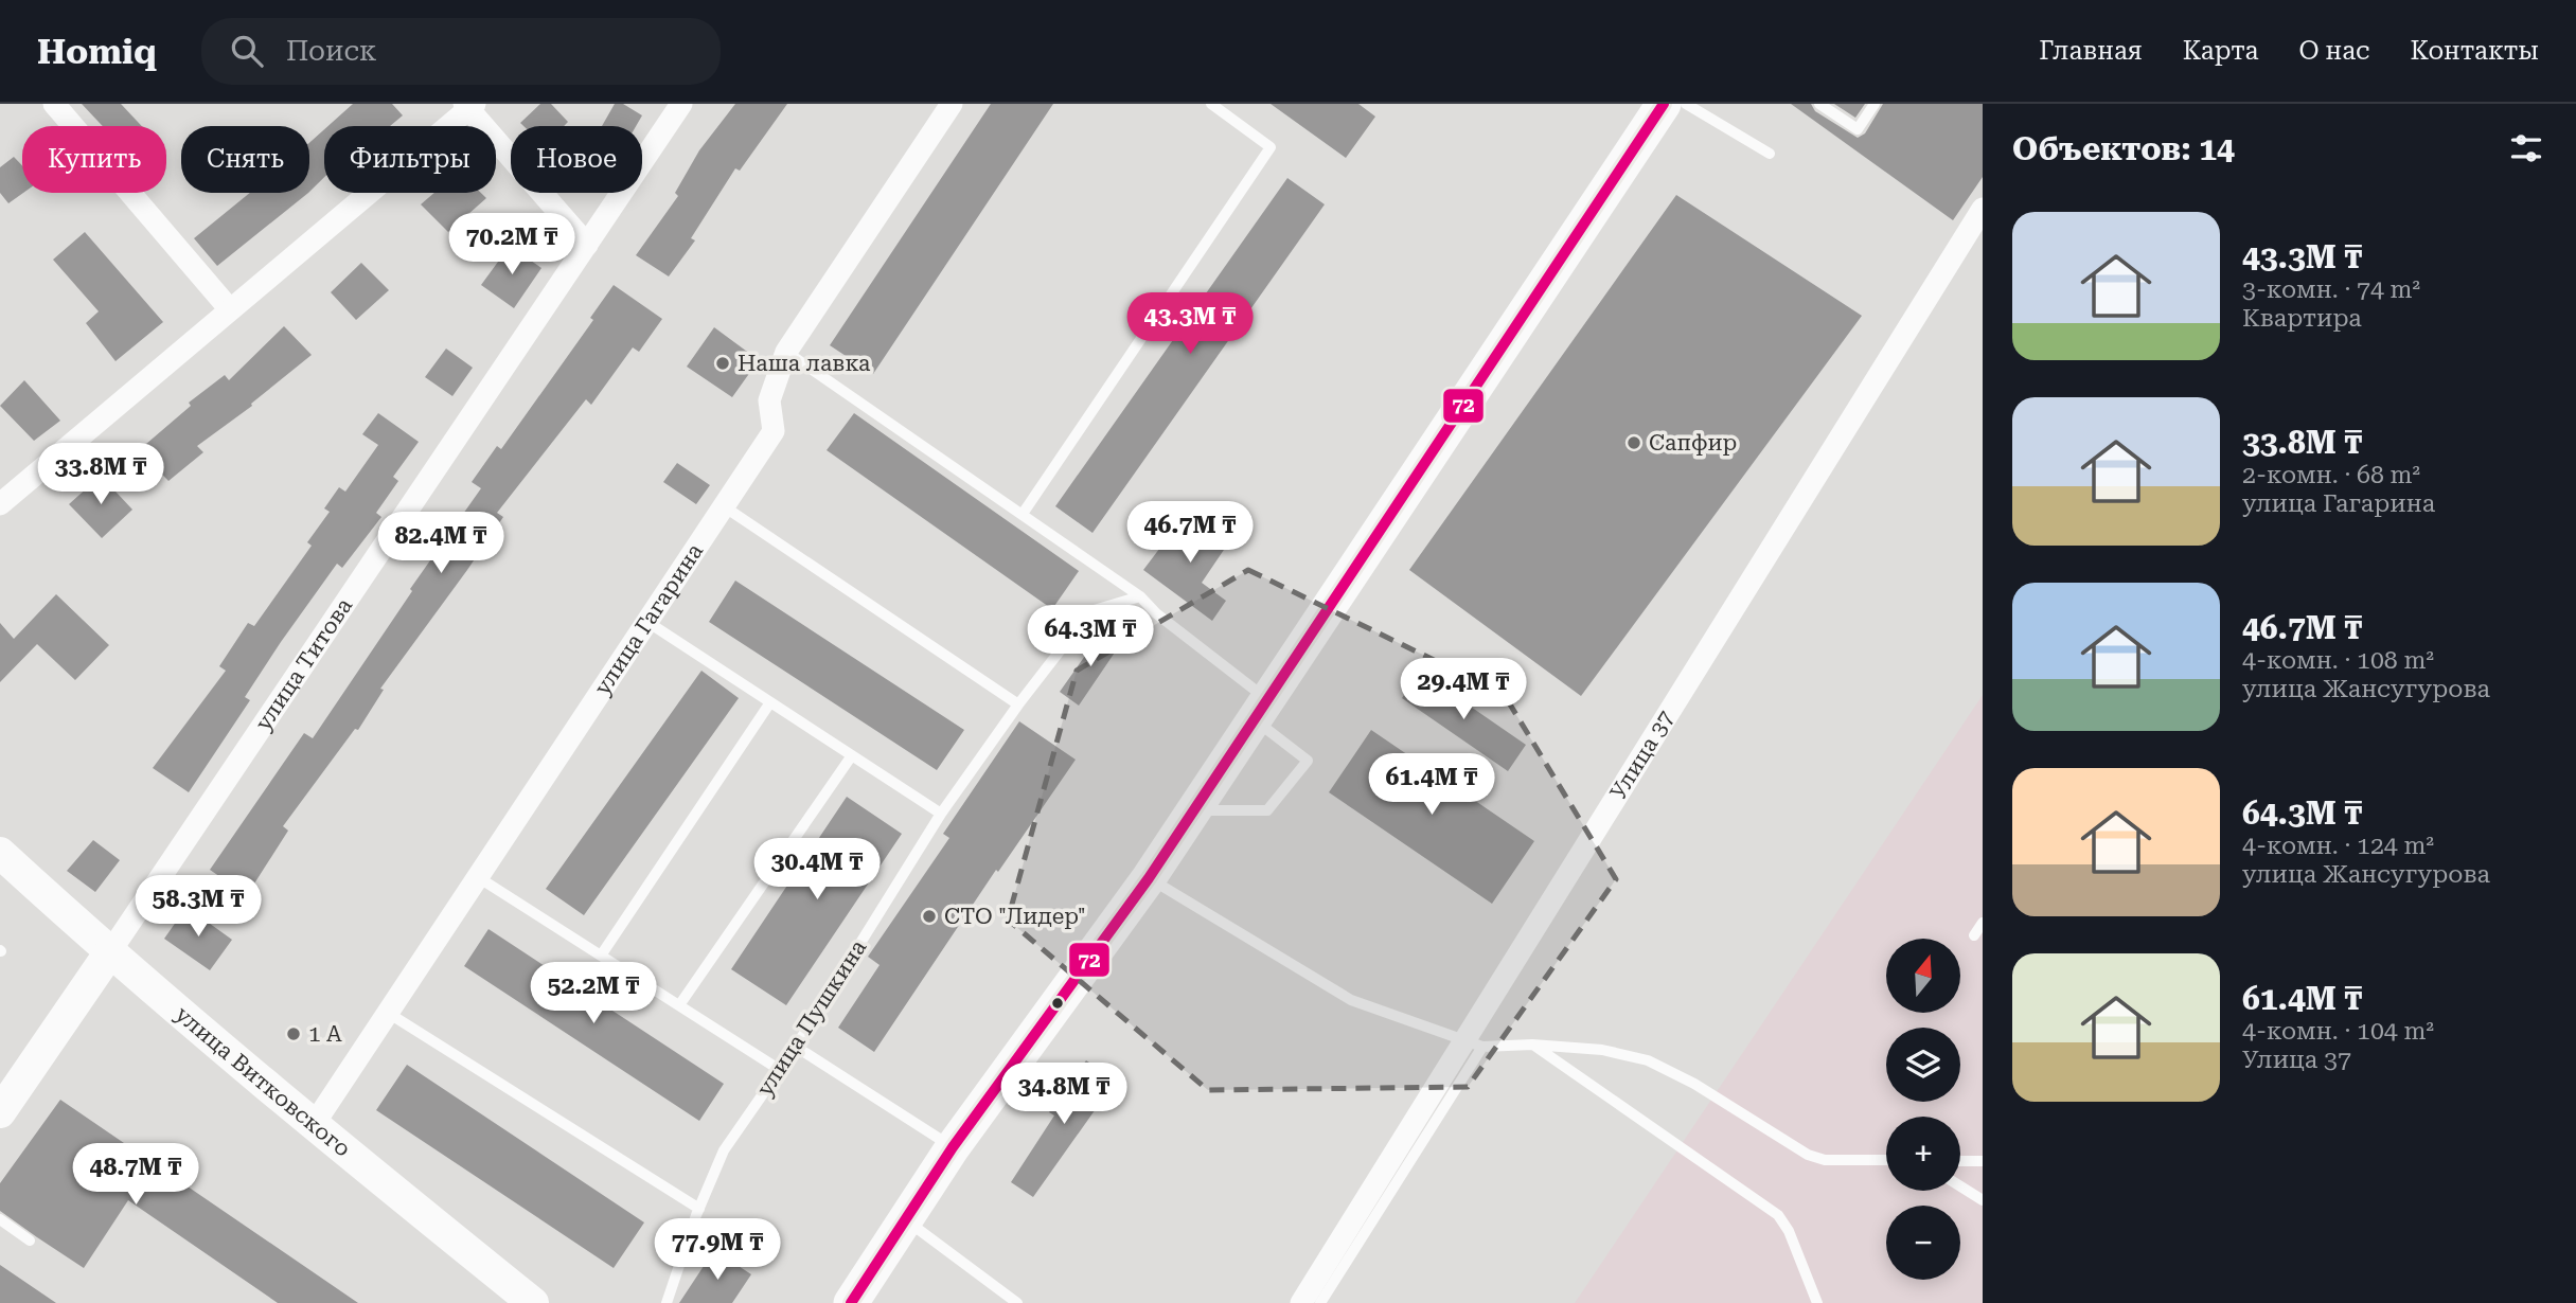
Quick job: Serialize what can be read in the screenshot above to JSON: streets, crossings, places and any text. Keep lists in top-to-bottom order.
{
  "streets": {
    "street": [
      "улица Гагарина",
      "улица Титова",
      "Улица 37",
      "улица Витковского"
    ],
    "lane": ["улица Пушкина"]
  },
  "crossings": [
    ["улица Гагарина", "улица Витковского"],
    ["улица Титова", "улица Витковского"]
  ],
  "places": [
    "Наша лавка",
    "Сапфир",
    "СТО \"Лидер\"",
    "1 А"
  ],
  "lines": ["transit line 72"],
  "north": "top",
  "page": {
    "header": "Homiq",
    "search": "Поиск",
    "nav": [
      "Главная",
      "Карта",
      "О нас",
      "Контакты"
    ],
    "heading": "Объектов: 14",
    "chip": [
      "Купить",
      "Снять",
      "Фильтры",
      "Новое"
    ],
    "list": [
      {
        "name": "43.3M ₸",
        "note": "3-комн. · 74 m² · Квартира"
      },
      {
        "name": "33.8M ₸",
        "note": "2-комн. · 68 m² · улица Гагарина"
      },
      {
        "name": "46.7M ₸",
        "note": "4-комн. · 108 m² · улица Жансугурова"
      },
      {
        "name": "64.3M ₸",
        "note": "4-комн. · 124 m² · улица Жансугурова"
      },
      {
        "name": "61.4M ₸",
        "note": "4-комн. · 104 m² · Улица 37"
      }
    ],
    "price": [
      "70.2M ₸",
      "43.3M ₸",
      "33.8M ₸",
      "46.7M ₸",
      "82.4M ₸",
      "64.3M ₸",
      "29.4M ₸",
      "61.4M ₸",
      "30.4M ₸",
      "58.3M ₸",
      "52.2M ₸",
      "34.8M ₸",
      "48.7M ₸",
      "77.9M ₸"
    ],
    "map_buttons": ["+", "−"]
  }
}
